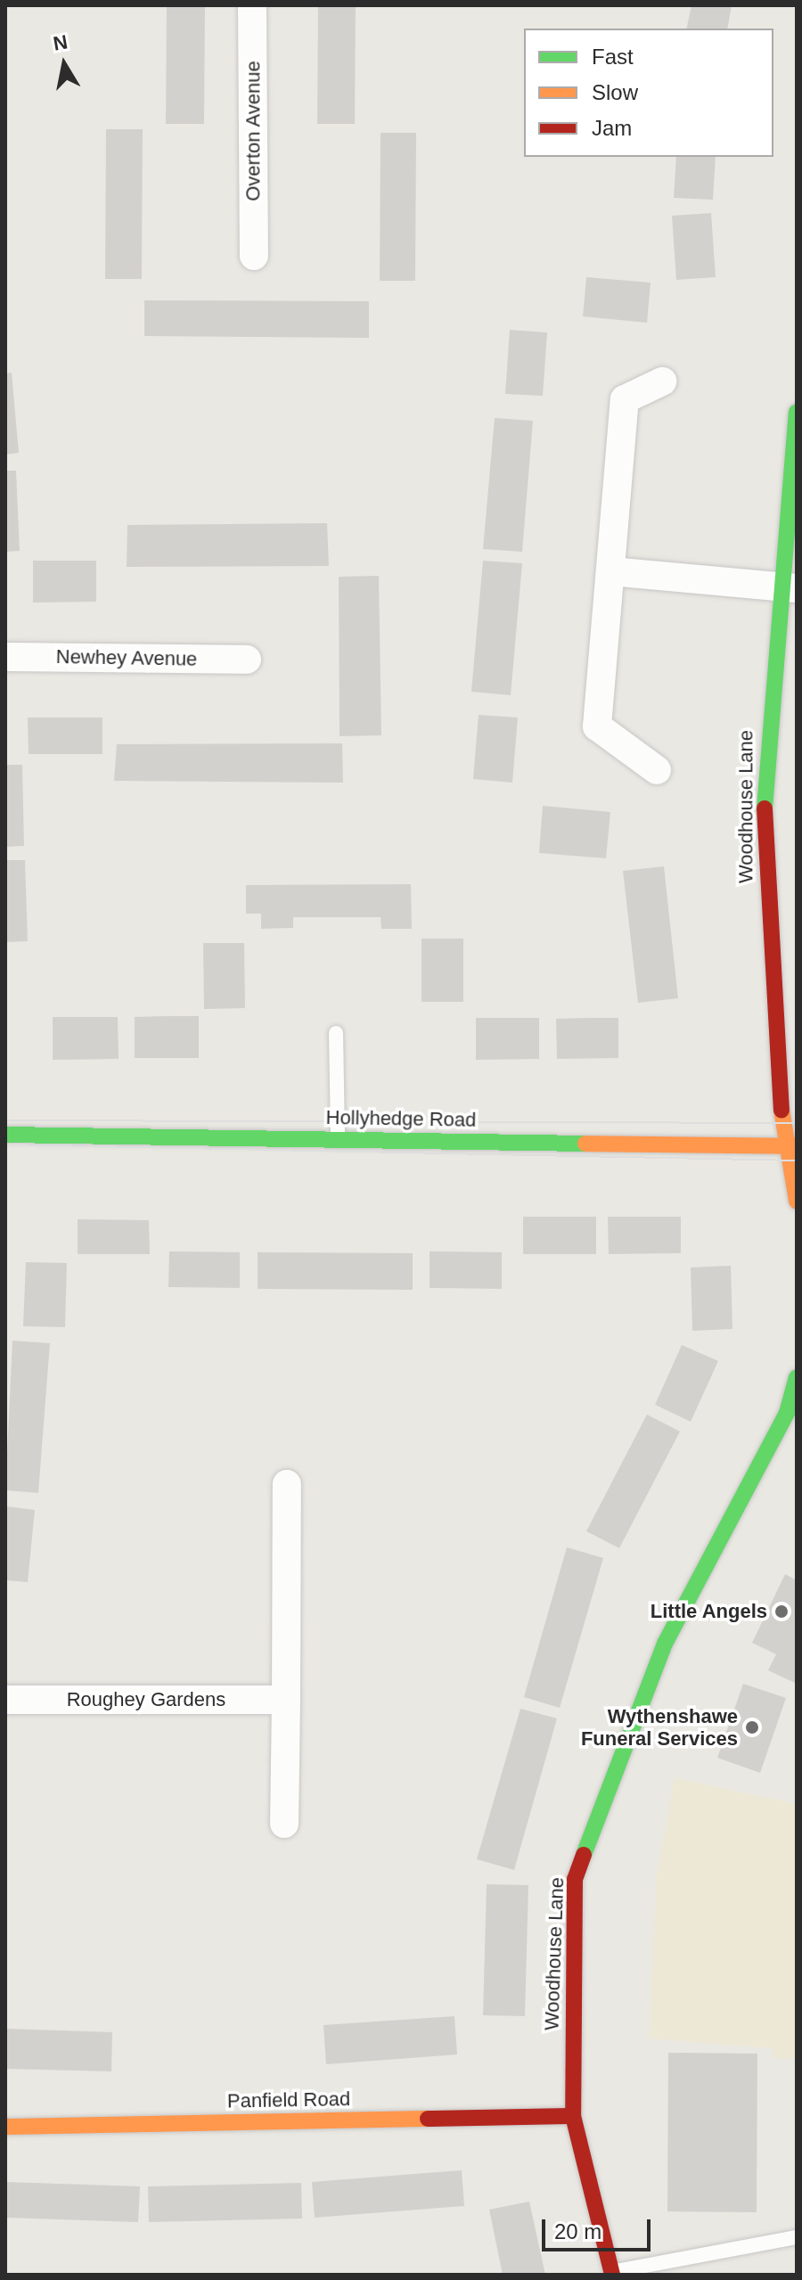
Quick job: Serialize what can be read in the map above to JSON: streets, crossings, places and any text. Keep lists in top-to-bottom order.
{
  "streets": {
    "street": [
      "Overton Avenue",
      "Newhey Avenue",
      "Woodhouse Lane",
      "Hollyhedge Road",
      "Roughey Gardens",
      "Panfield Road"
    ]
  },
  "crossings": [
    ["Woodhouse Lane", "Hollyhedge Road"],
    ["Woodhouse Lane", "Panfield Road"]
  ],
  "places": ["Little Angels", "Wythenshawe Funeral Services"],
  "legend": ["Fast", "Slow", "Jam"],
  "scale_bar": "20 m",
  "north": "top"
}
